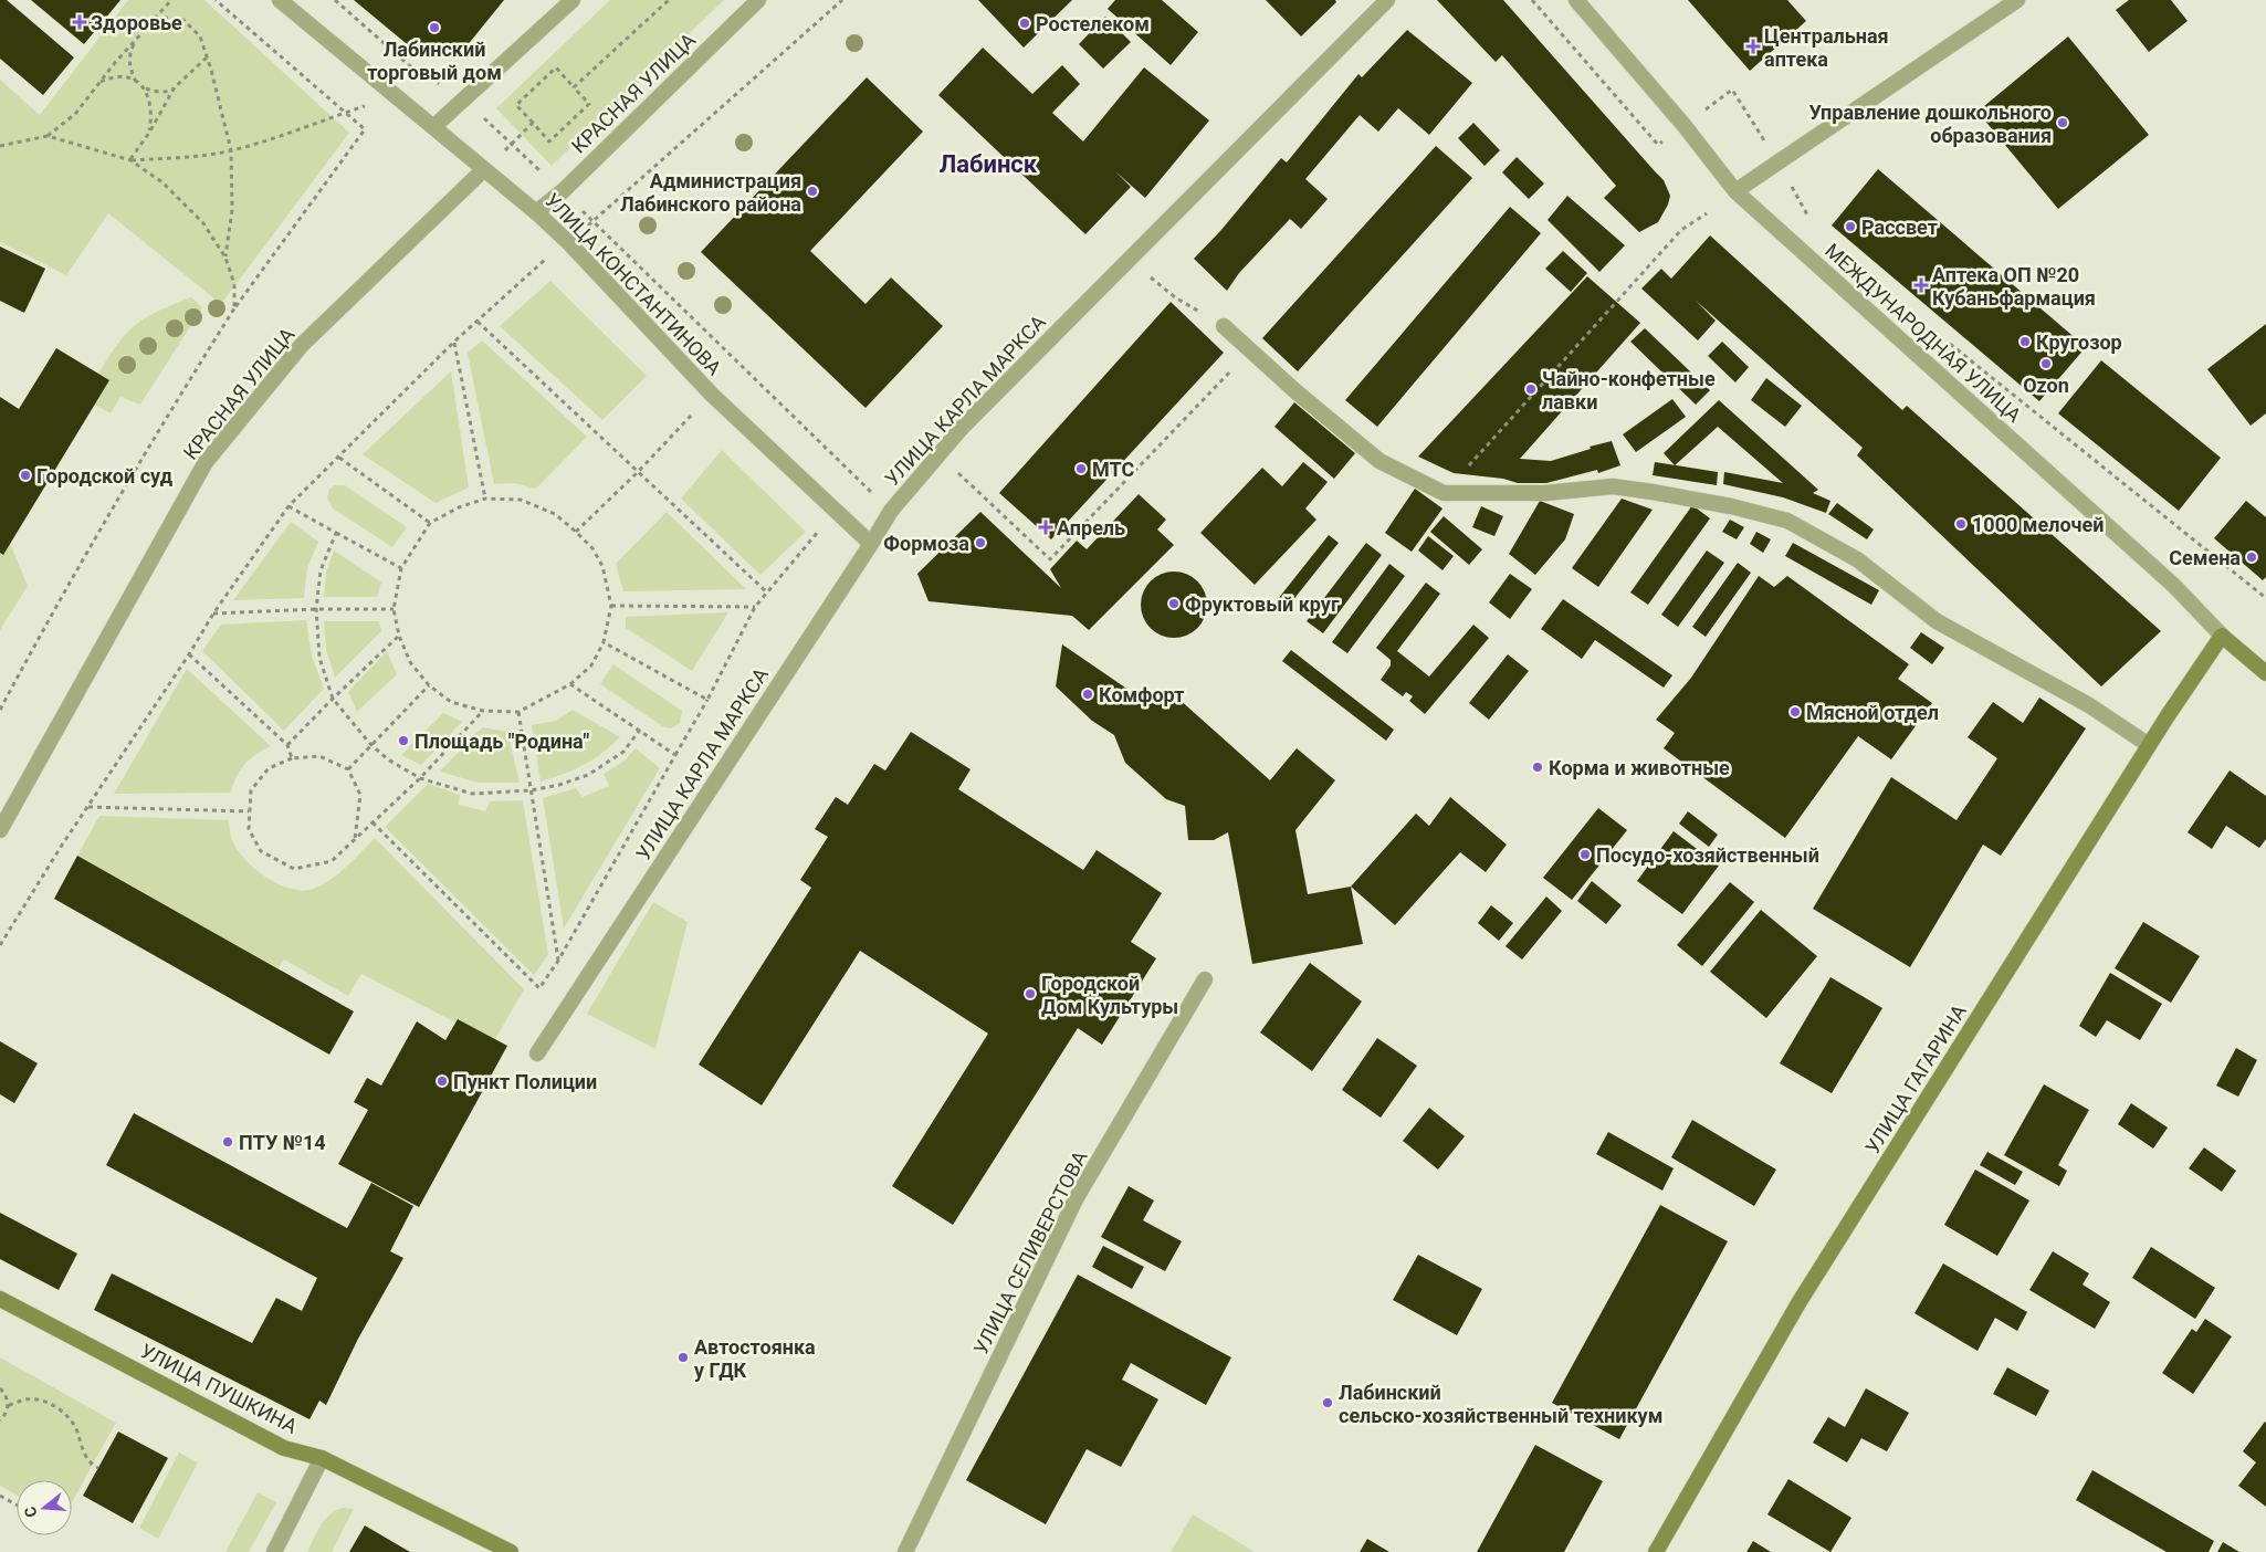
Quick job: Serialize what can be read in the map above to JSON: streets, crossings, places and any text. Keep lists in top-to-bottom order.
{
  "streets": {
    "main road": ["МЕЖДУНАРОДНАЯ УЛИЦА", "УЛИЦА ГАГАРИНА", "УЛИЦА ПУШКИНА"],
    "street": [
      "КРАСНАЯ УЛИЦА",
      "УЛИЦА КОНСТАНТИНОВА",
      "УЛИЦА КАРЛА МАРКСА",
      "УЛИЦА СЕЛИВЕРСТОВА"
    ]
  },
  "crossings": [
    ["КРАСНАЯ УЛИЦА", "УЛИЦА КОНСТАНТИНОВА"],
    ["УЛИЦА КОНСТАНТИНОВА", "УЛИЦА КАРЛА МАРКСА"],
    ["МЕЖДУНАРОДНАЯ УЛИЦА", "УЛИЦА ГАГАРИНА"]
  ],
  "districts": ["Лабинск"],
  "places": {
    "health": [
      "Здоровье",
      "Центральная аптека",
      "Аптека ОП №20 Кубаньфармация",
      "Апрель"
    ],
    "other": [
      "Ростелеком",
      "Лабинский торговый дом",
      "Управление дошкольного образования",
      "Администрация Лабинского района",
      "Рассвет",
      "Кругозор",
      "Ozon",
      "Чайно-конфетные лавки",
      "МТС",
      "Городской суд",
      "1000 мелочей",
      "Формоза",
      "Семена",
      "Фруктовый круг",
      "Комфорт",
      "Мясной отдел",
      "Площадь \"Родина\"",
      "Корма и животные",
      "Посудо-хозяйственный",
      "Городской Дом Культуры",
      "Пункт Полиции",
      "ПТУ №14",
      "Автостоянка у ГДК",
      "Лабинский сельско-хозяйственный техникум"
    ]
  },
  "north": "left"
}
